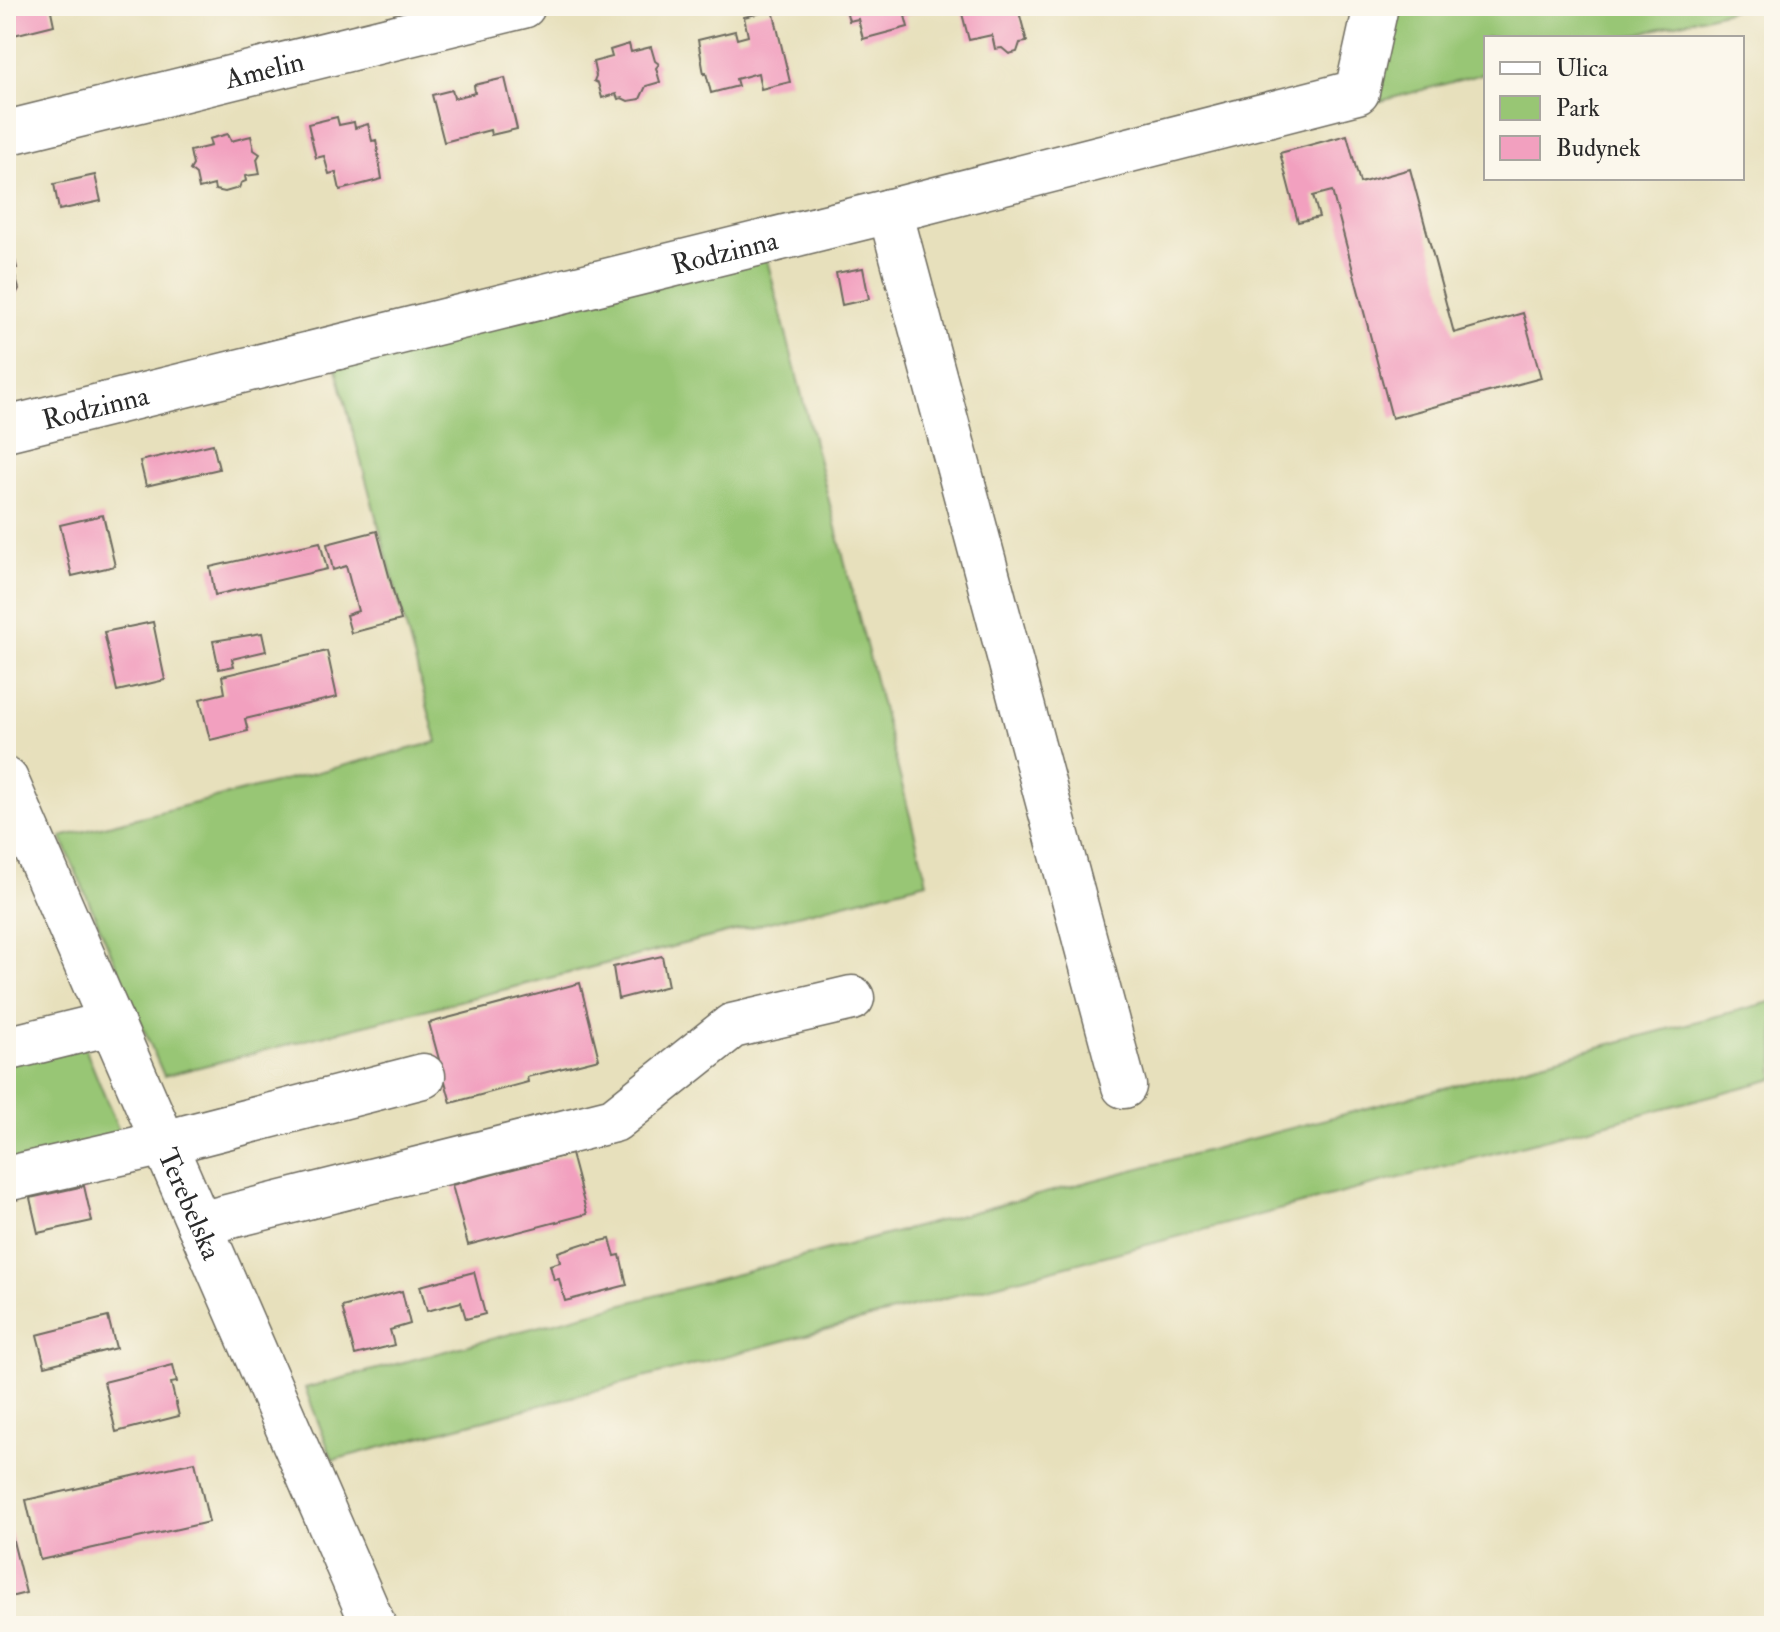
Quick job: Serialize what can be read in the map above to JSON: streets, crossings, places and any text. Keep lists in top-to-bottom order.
{
  "streets": {
    "street": ["Amelin", "Rodzinna", "Terebelska"]
  },
  "legend": ["Ulica", "Park", "Budynek"]
}
